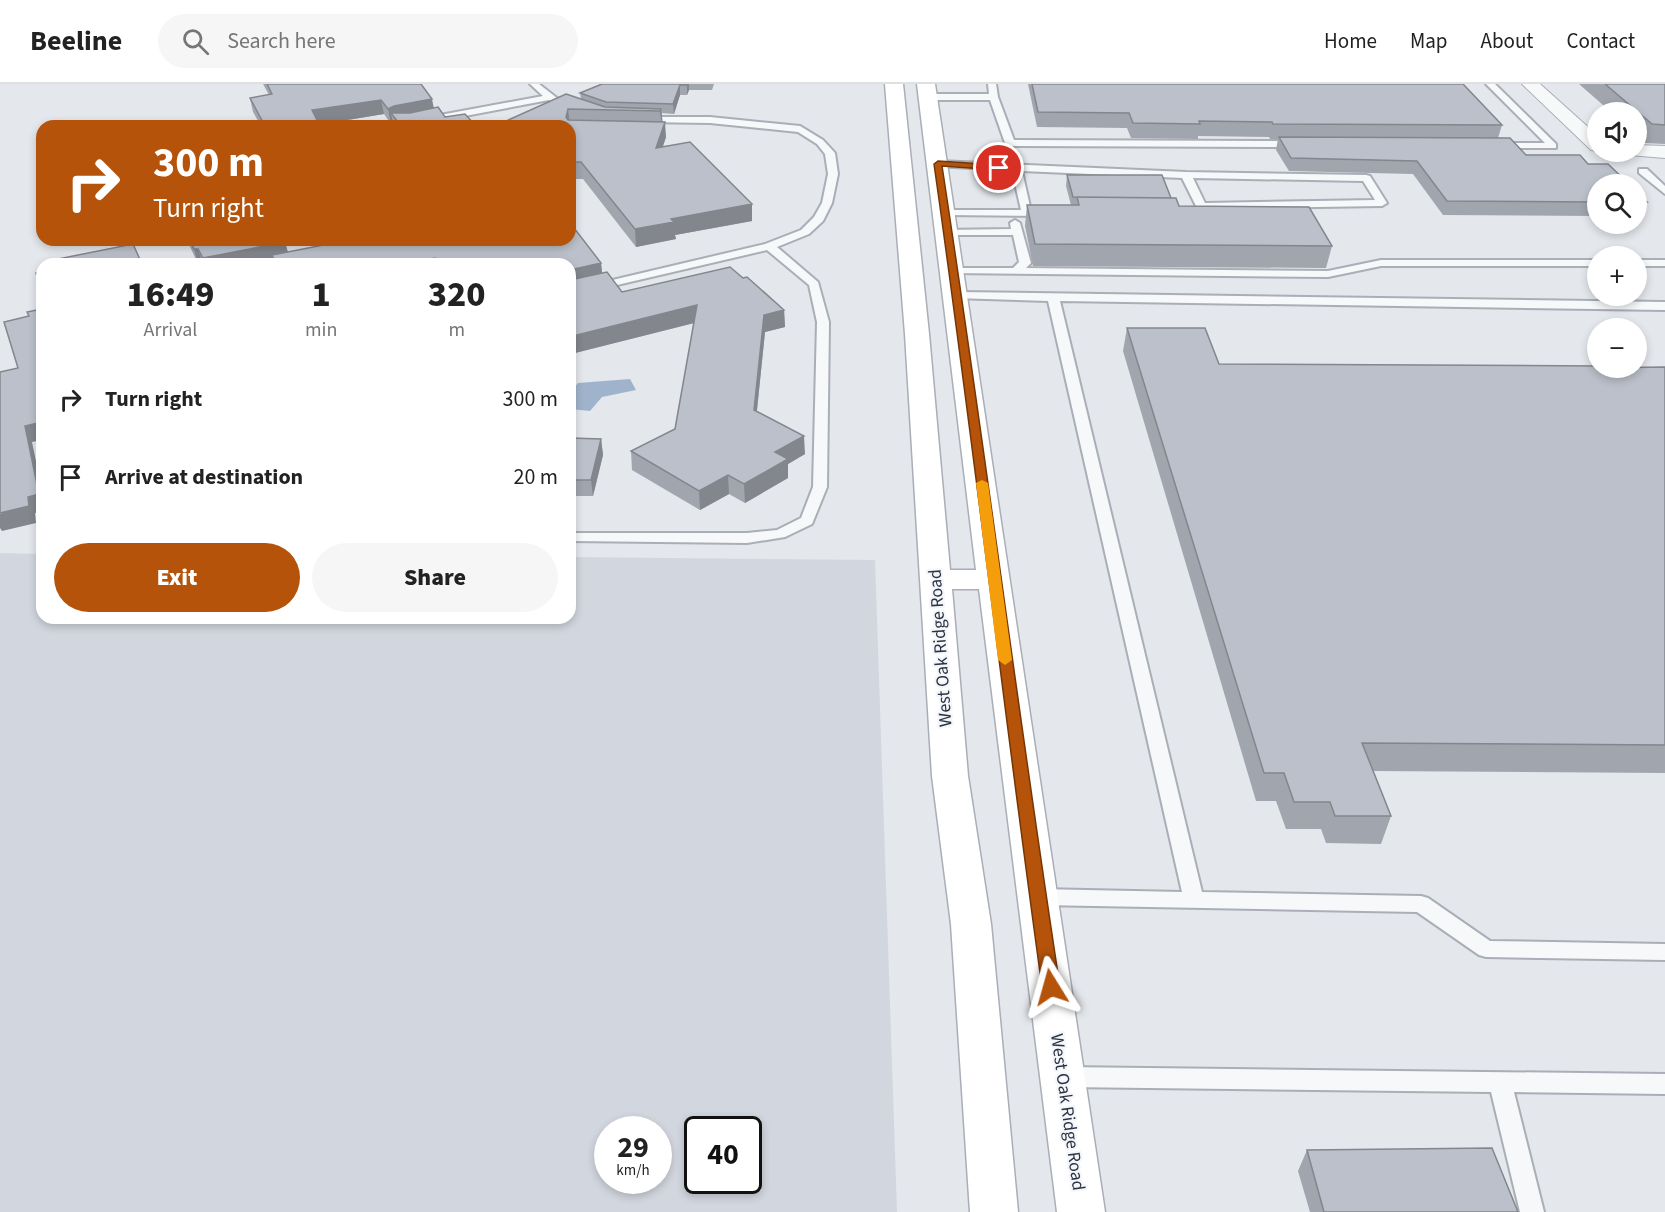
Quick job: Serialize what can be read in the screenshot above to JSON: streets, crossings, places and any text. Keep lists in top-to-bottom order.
{
  "streets": {
    "street": ["West Oak Ridge Road"]
  },
  "page": {
    "header": "Beeline",
    "search": "Search here",
    "nav": [
      "Home",
      "Map",
      "About",
      "Contact"
    ],
    "map_buttons": ["+", "−"],
    "turn": ["300 m", "Turn right"],
    "eta": [
      "16:49",
      "Arrival",
      "1",
      "min",
      "320",
      "m"
    ],
    "list": [
      {
        "name": "Turn right",
        "value": "300 m"
      },
      {
        "name": "Arrive at destination",
        "value": "20 m"
      }
    ],
    "buttons": ["Exit", "Share"],
    "speed": "29 km/h",
    "limit": "40"
  }
}
